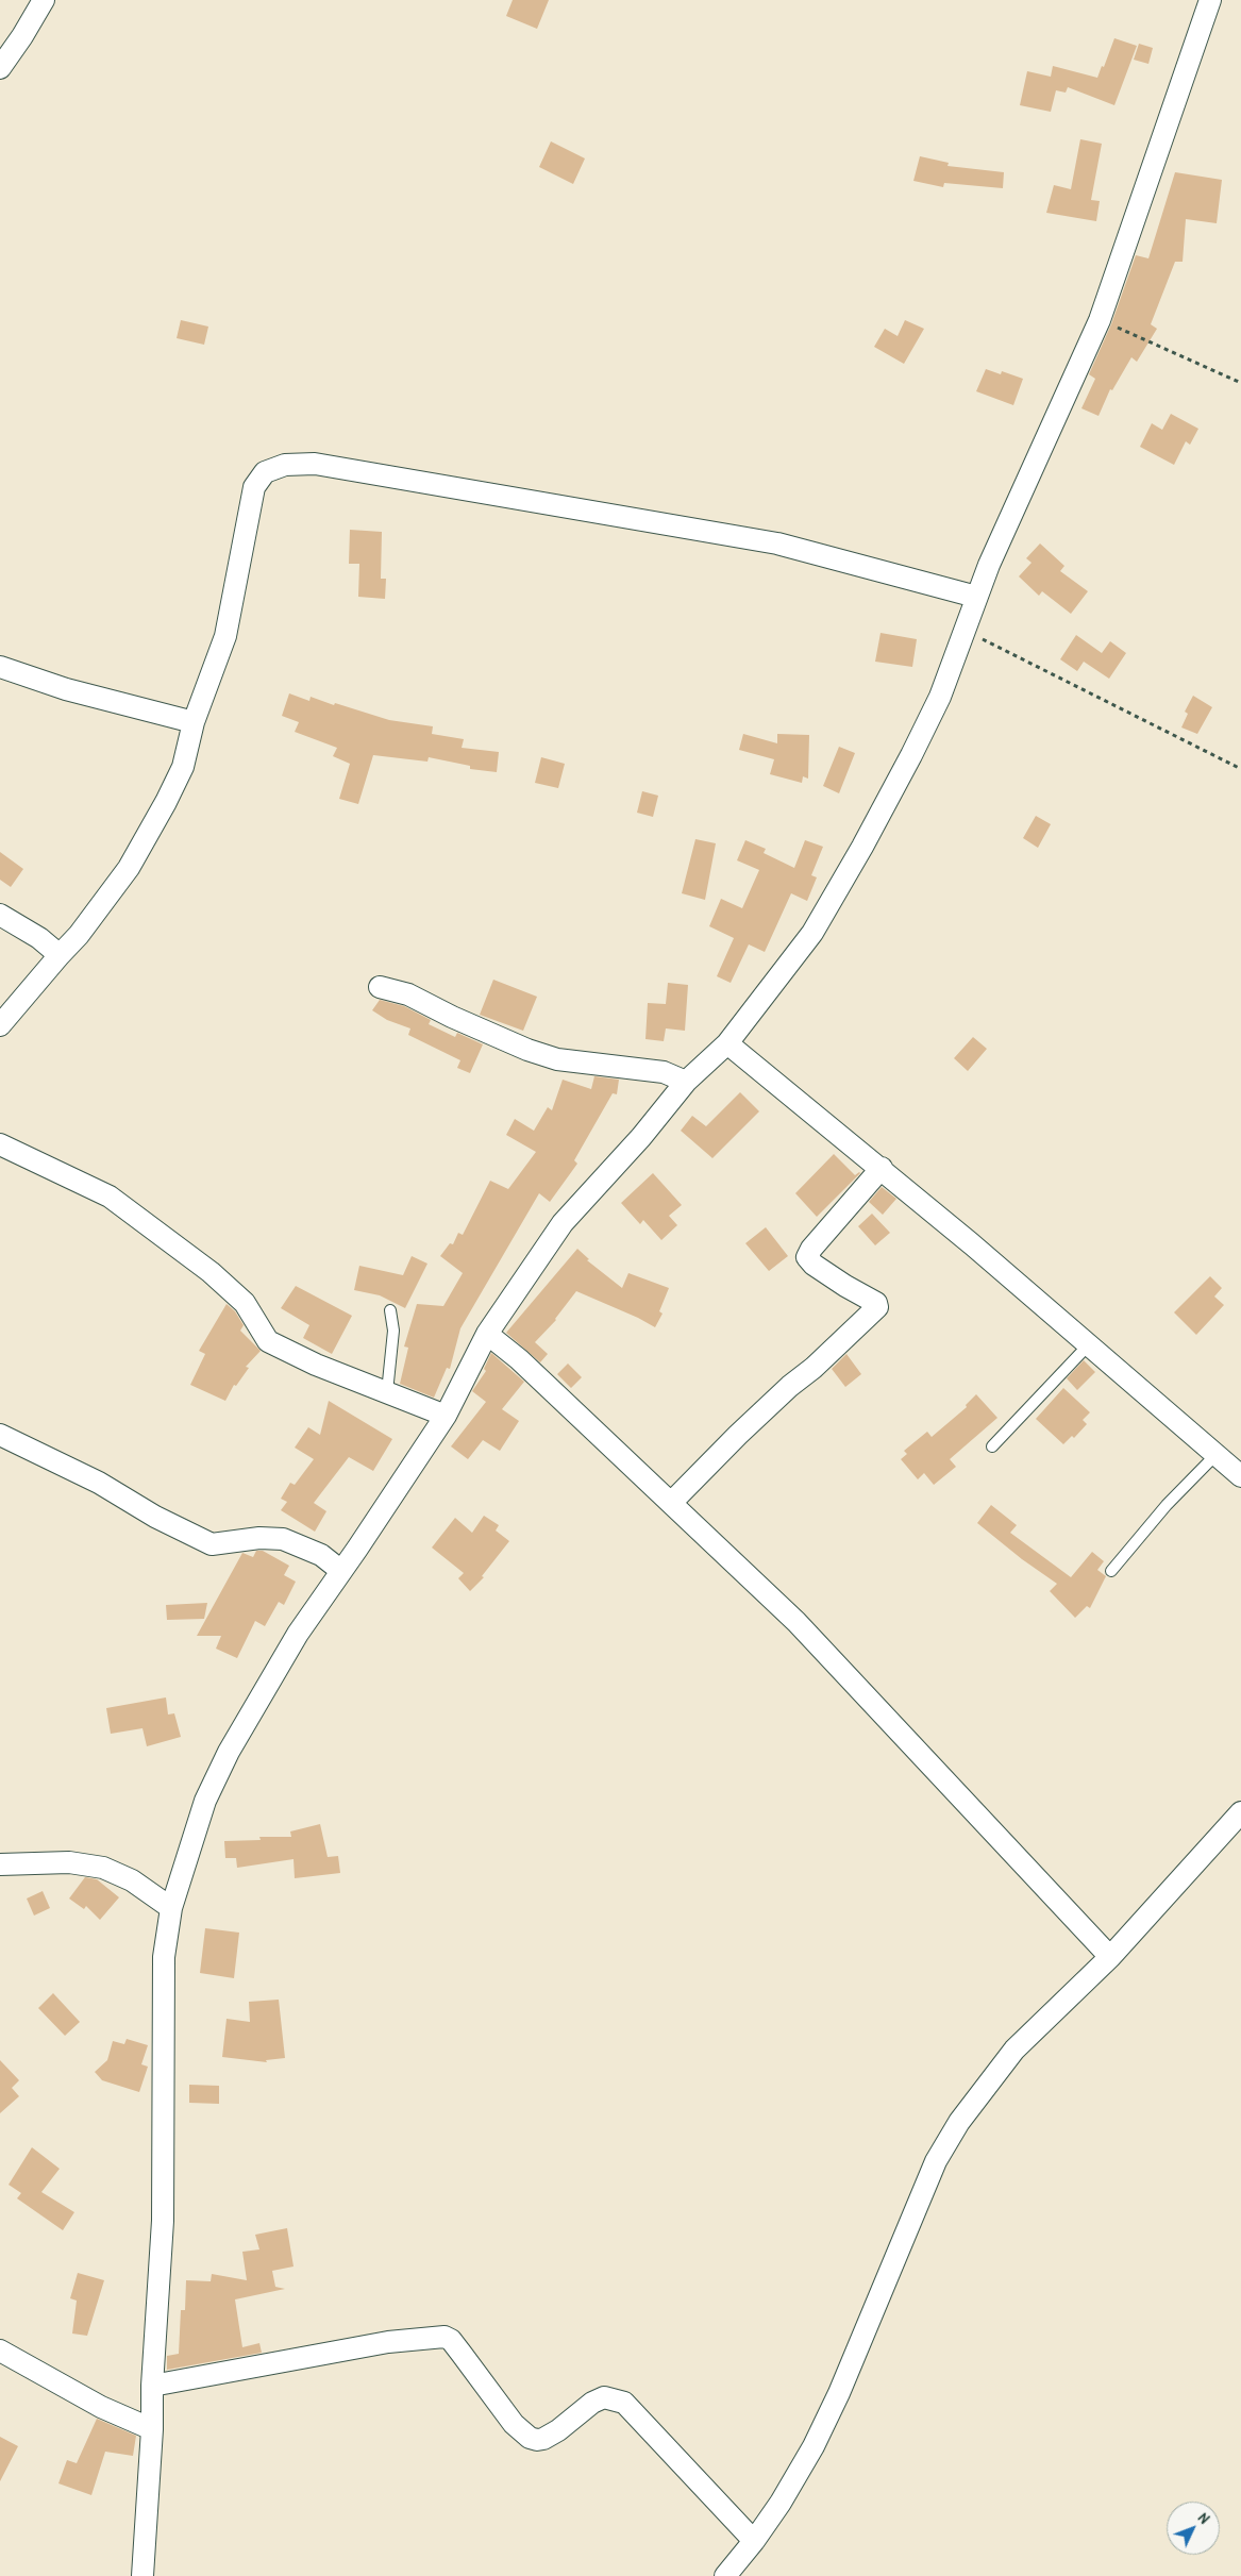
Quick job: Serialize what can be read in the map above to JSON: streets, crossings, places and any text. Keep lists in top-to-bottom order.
{
  "north": "top right"
}
